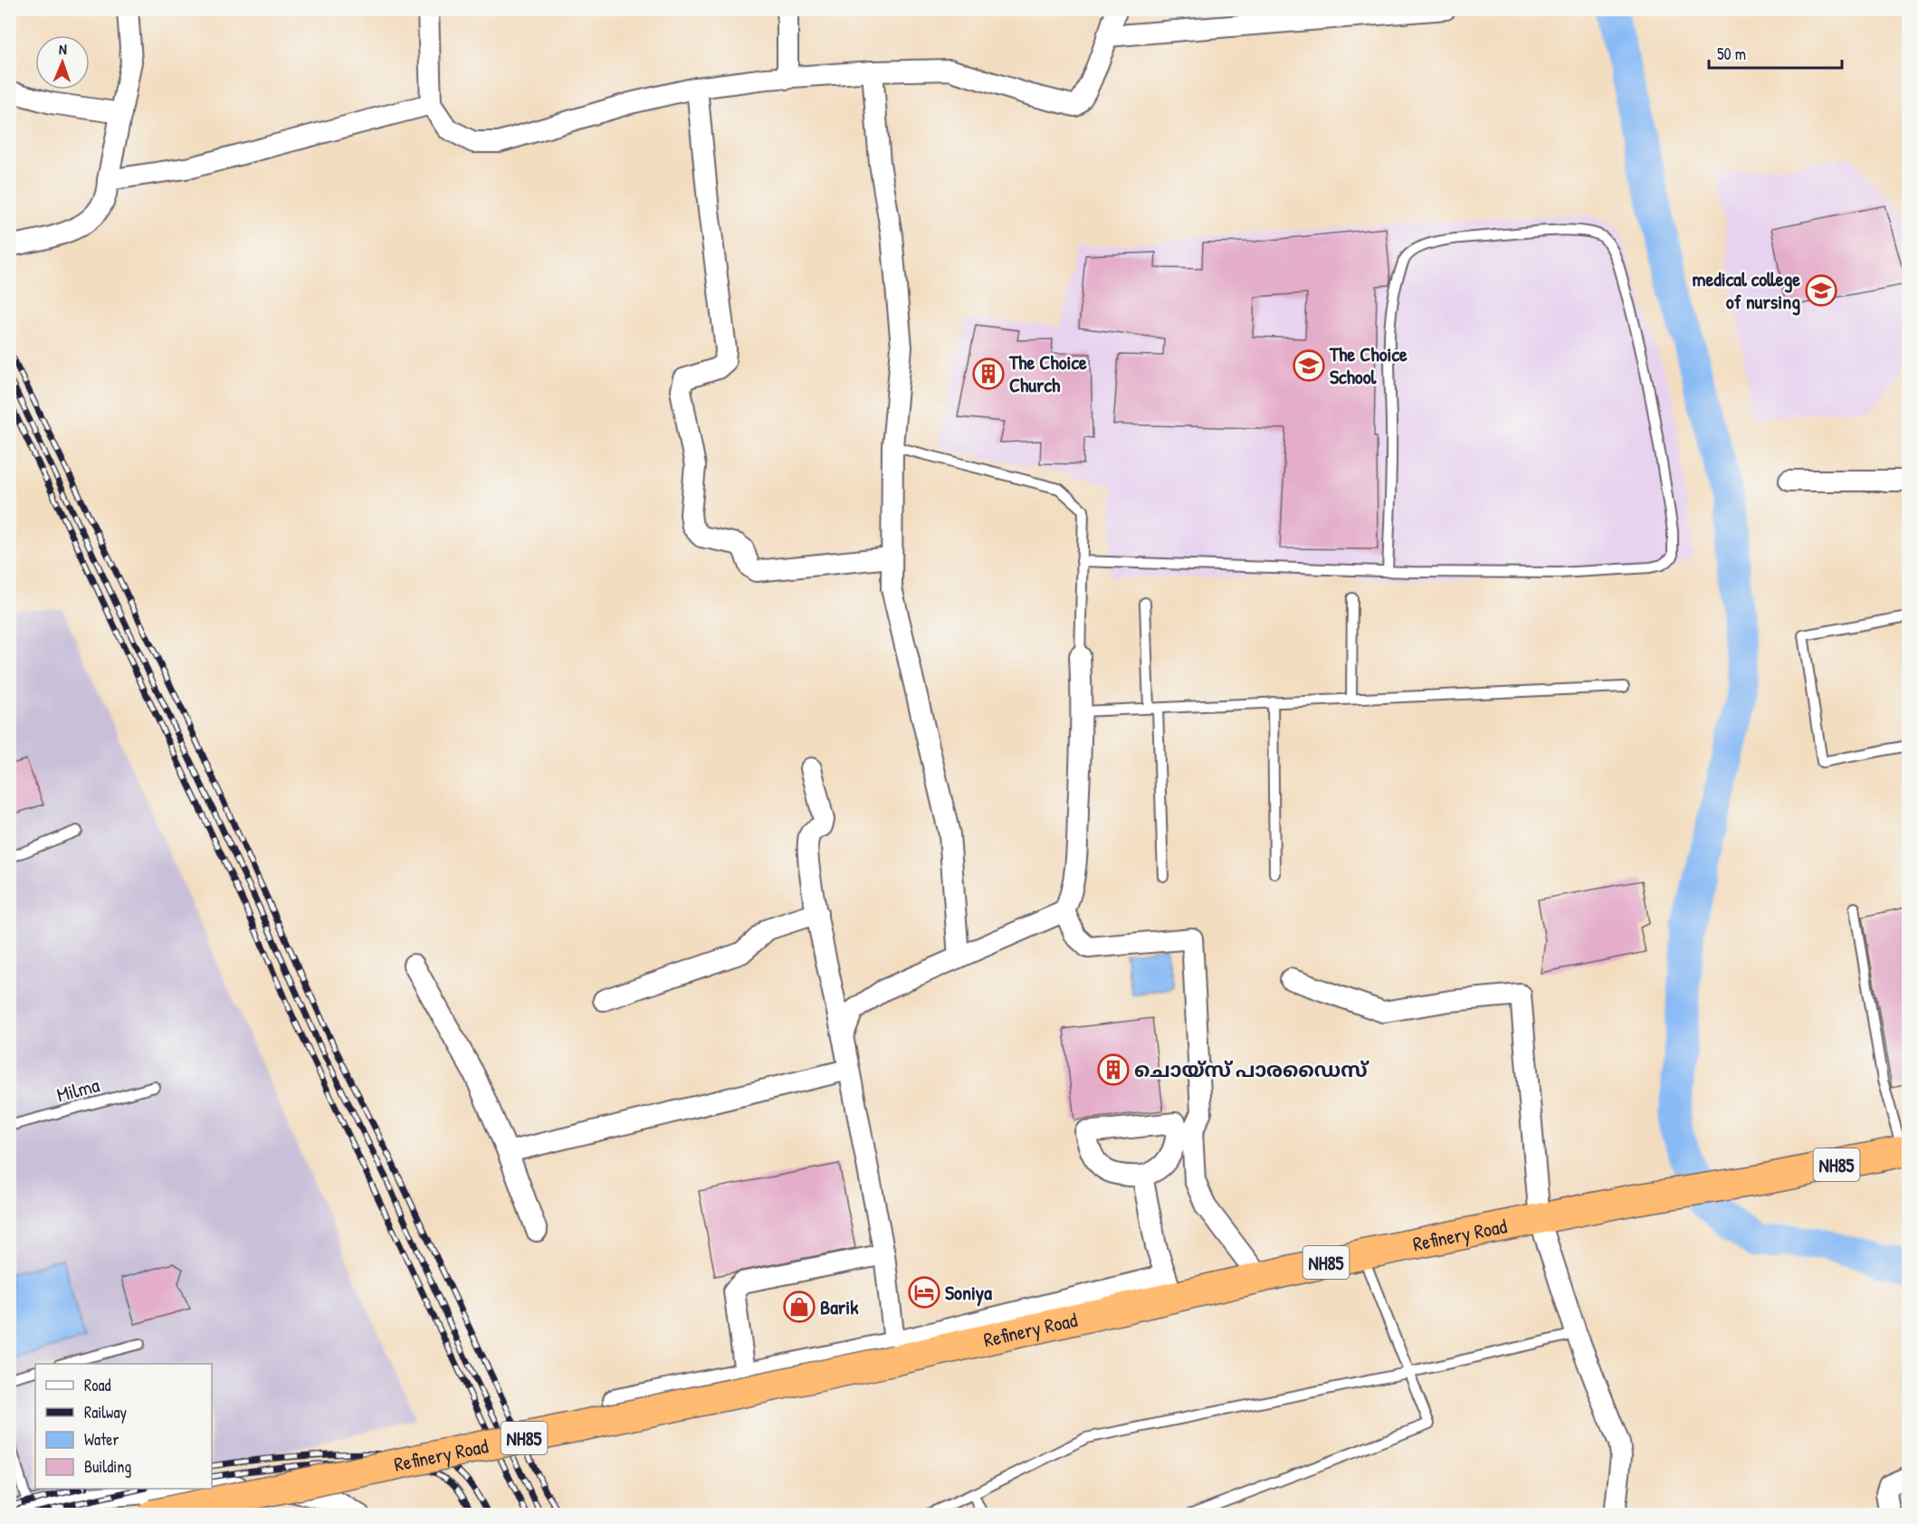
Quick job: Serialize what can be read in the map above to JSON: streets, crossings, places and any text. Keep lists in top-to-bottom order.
{
  "streets": {
    "highway": ["NH85", "Refinery Road"],
    "lane": ["Milma"]
  },
  "places": {
    "school or university": ["medical college of nursing", "The Choice School"],
    "building": ["The Choice Church", "ചൊയ്സ് പാരഡൈസ്"],
    "hotel": ["Soniya"],
    "shop": ["Barik"]
  },
  "legend": [
    "Road",
    "Railway",
    "Water",
    "Building"
  ],
  "scale_bar": "50 m",
  "north": "top"
}
